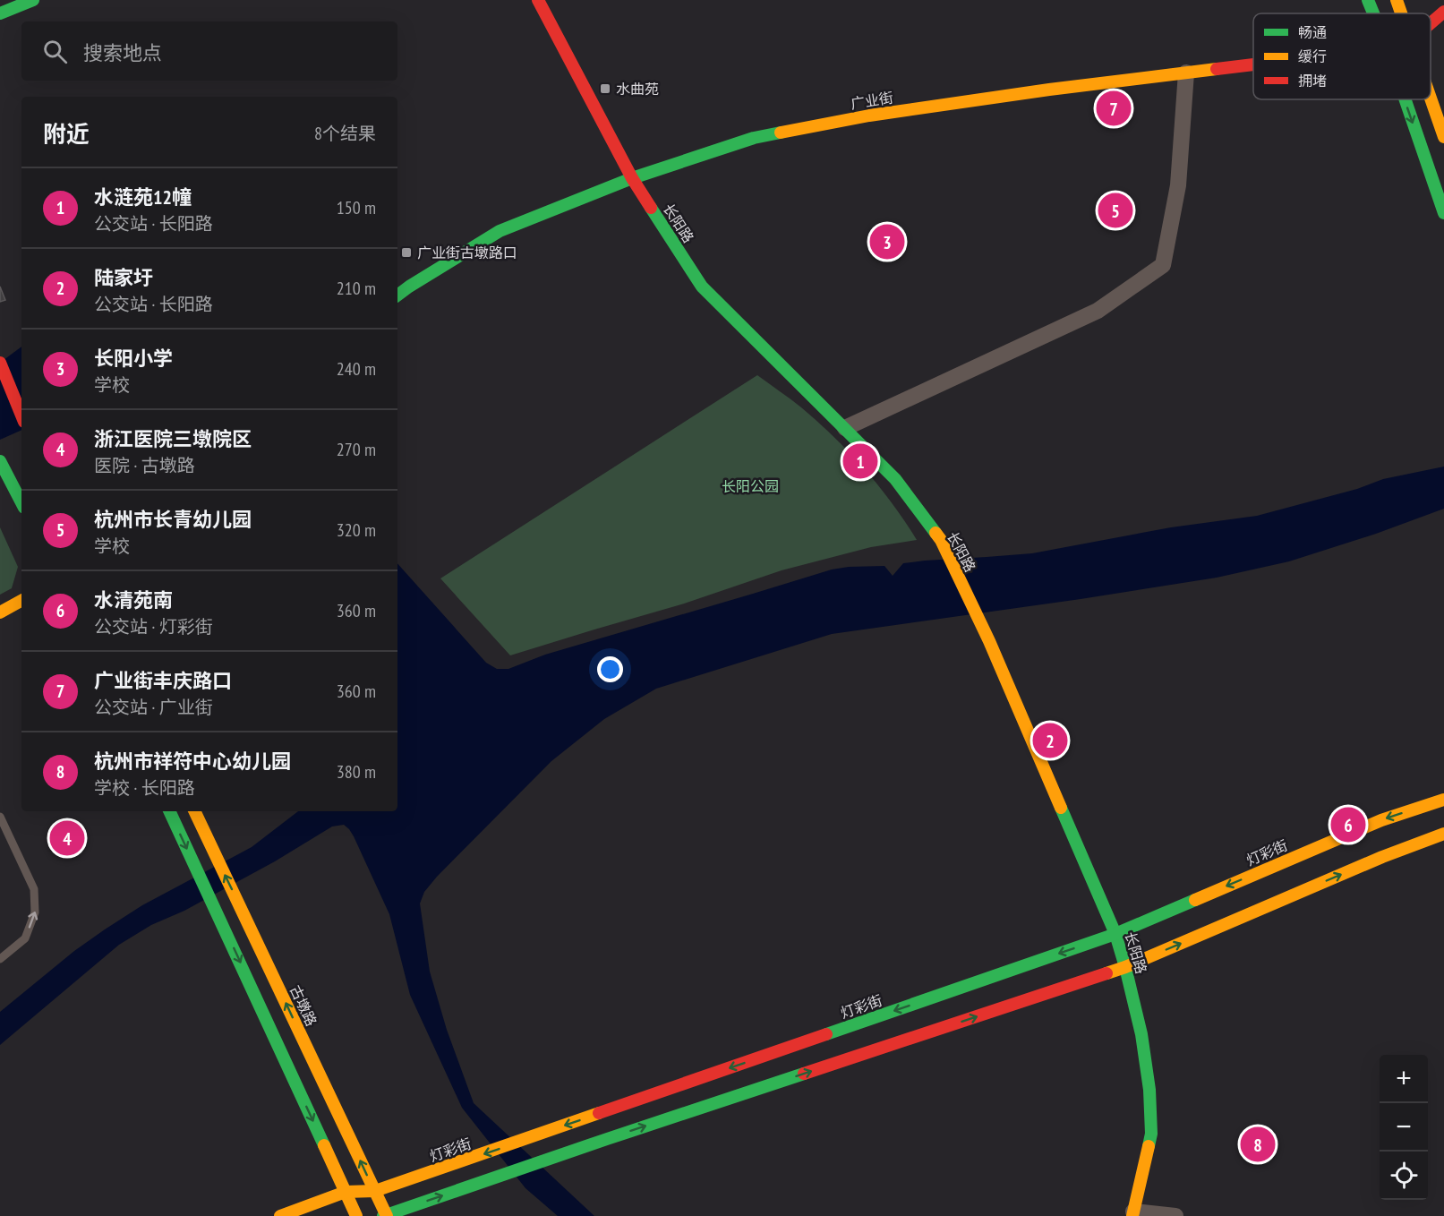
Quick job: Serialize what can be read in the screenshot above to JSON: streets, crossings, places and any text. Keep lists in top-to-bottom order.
{
  "streets": {
    "main road": [
      "广业街",
      "长阳路",
      "灯彩街",
      "古墩路"
    ]
  },
  "crossings": [
    ["广业街", "长阳路"],
    ["长阳路", "灯彩街"],
    ["灯彩街", "古墩路"]
  ],
  "parks": ["长阳公园"],
  "places": {
    "transit": ["水曲苑", "广业街古墩路口"]
  },
  "legend": ["畅通", "缓行", "拥堵"],
  "page": {
    "search": "搜索地点",
    "pins": [
      "7",
      "5",
      "3",
      "1",
      "2",
      "6",
      "4",
      "8"
    ],
    "heading": ["附近", "8个结果"],
    "list": [
      {
        "mark": "1",
        "name": "水涟苑12幢",
        "note": "公交站 · 长阳路",
        "value": "150 m"
      },
      {
        "mark": "2",
        "name": "陆家圩",
        "note": "公交站 · 长阳路",
        "value": "210 m"
      },
      {
        "mark": "3",
        "name": "长阳小学",
        "note": "学校",
        "value": "240 m"
      },
      {
        "mark": "4",
        "name": "浙江医院三墩院区",
        "note": "医院 · 古墩路",
        "value": "270 m"
      },
      {
        "mark": "5",
        "name": "杭州市长青幼儿园",
        "note": "学校",
        "value": "320 m"
      },
      {
        "mark": "6",
        "name": "水清苑南",
        "note": "公交站 · 灯彩街",
        "value": "360 m"
      },
      {
        "mark": "7",
        "name": "广业街丰庆路口",
        "note": "公交站 · 广业街",
        "value": "360 m"
      },
      {
        "mark": "8",
        "name": "杭州市祥符中心幼儿园",
        "note": "学校 · 长阳路",
        "value": "380 m"
      }
    ],
    "map_buttons": ["+", "−"]
  }
}
